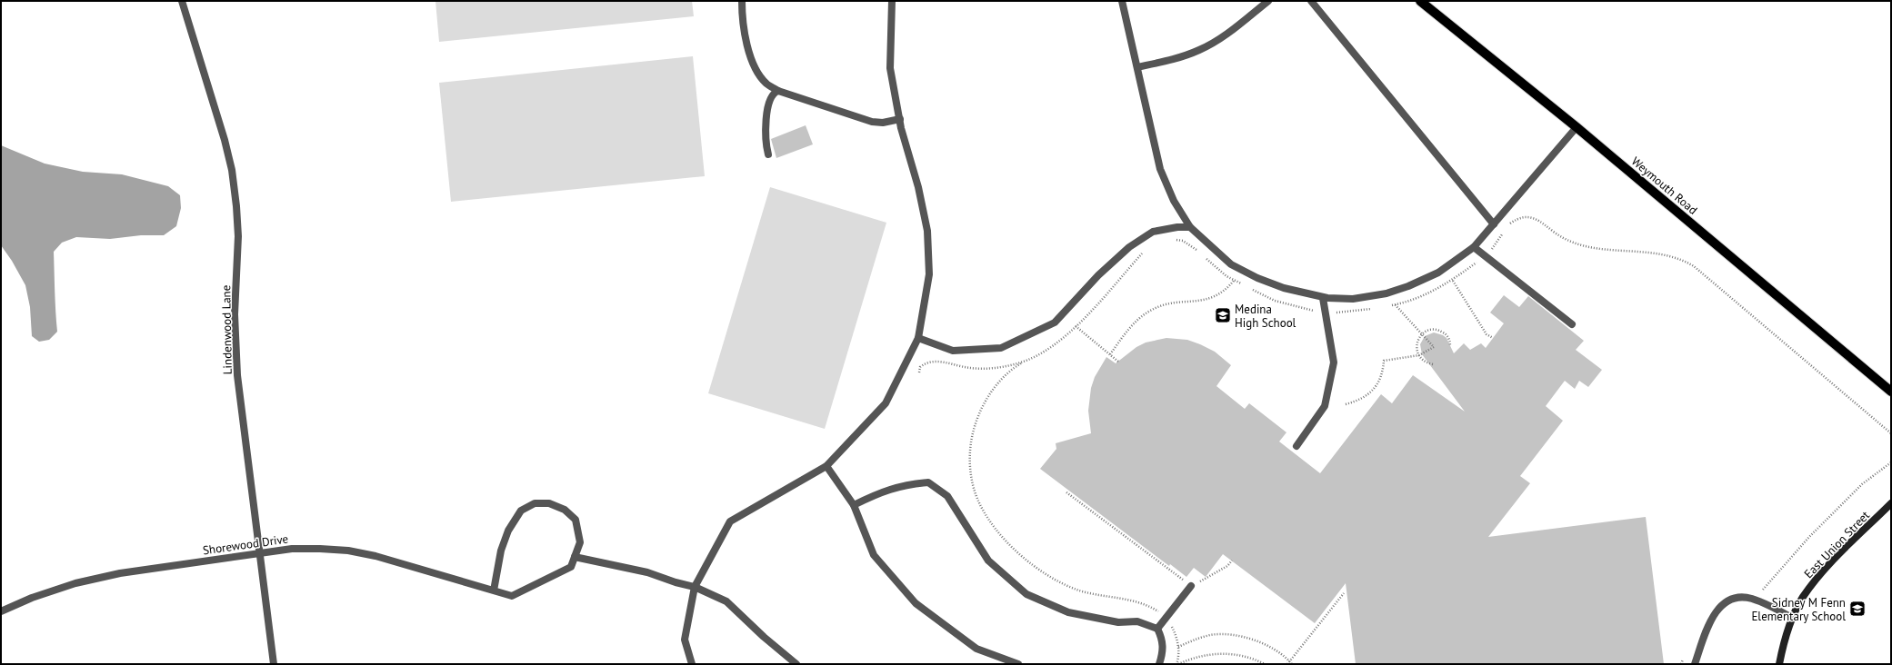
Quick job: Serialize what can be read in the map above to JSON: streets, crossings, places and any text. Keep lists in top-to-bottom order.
{
  "streets": {
    "main road": ["Weymouth Road"],
    "street": ["Lindenwood Lane", "Shorewood Drive", "East Union Street"]
  },
  "crossings": [
    ["Lindenwood Lane", "Shorewood Drive"]
  ],
  "places": {
    "school or university": ["Medina High School", "Sidney M Fenn Elementary School"]
  }
}
